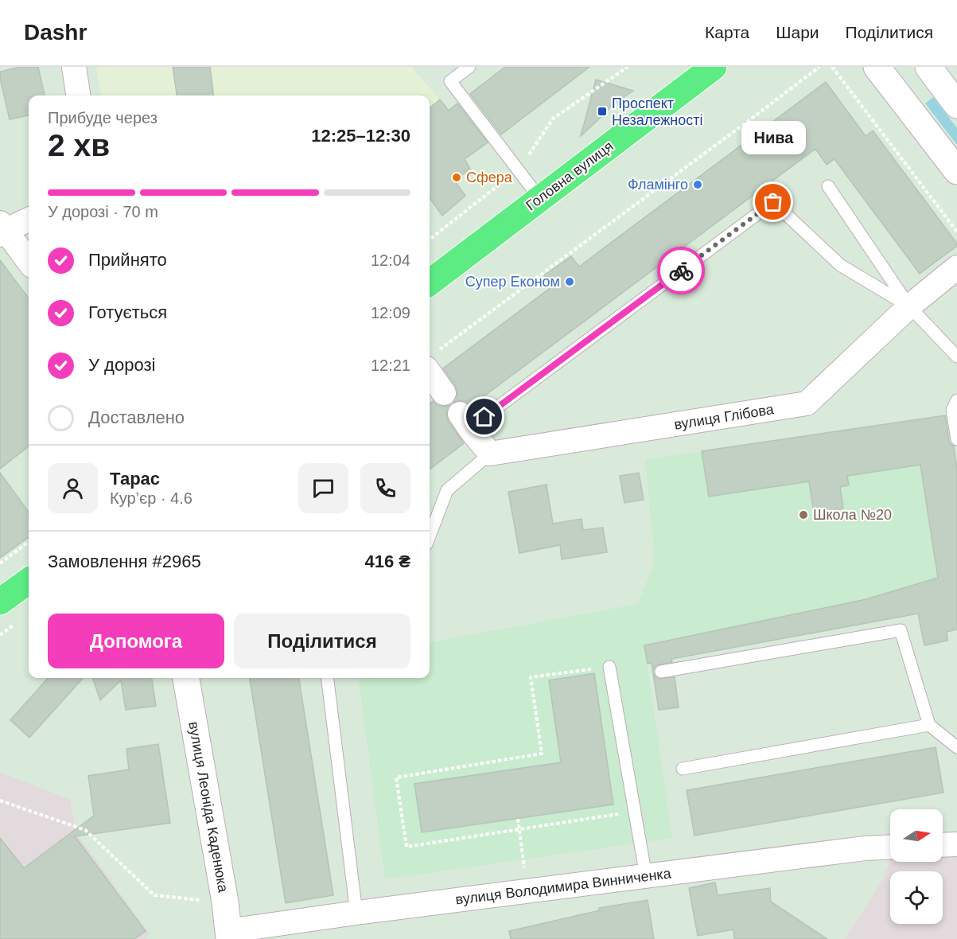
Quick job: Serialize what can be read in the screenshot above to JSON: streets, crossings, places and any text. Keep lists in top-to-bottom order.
{
  "streets": {
    "main road": ["Головна вулиця"],
    "street": ["вулиця Глібова", "вулиця Леоніда Каденюка", "вулиця Володимира Винниченка"]
  },
  "crossings": [
    ["вулиця Леоніда Каденюка", "вулиця Володимира Винниченка"]
  ],
  "places": {
    "transit": ["Проспект Незалежності"],
    "other": [
      "Сфера",
      "Фламінго",
      "Нива",
      "Супер Економ",
      "Школа №20"
    ]
  },
  "north": "right",
  "page": {
    "header": "Dashr",
    "nav": ["Карта", "Шари", "Поділитися"],
    "heading": ["2 хв", "Прибуде через", "12:25–12:30"],
    "panel": [
      "Тарас",
      "Кур’єр · 4.6",
      "Замовлення #2965",
      "416 ₴"
    ],
    "bubble": "Нива",
    "bar": "У дорозі · 70 m",
    "list": [
      ["Прийнято", "12:04"],
      ["Готується", "12:09"],
      ["У дорозі", "12:21"],
      "Доставлено"
    ],
    "buttons": ["Допомога", "Поділитися"]
  }
}
